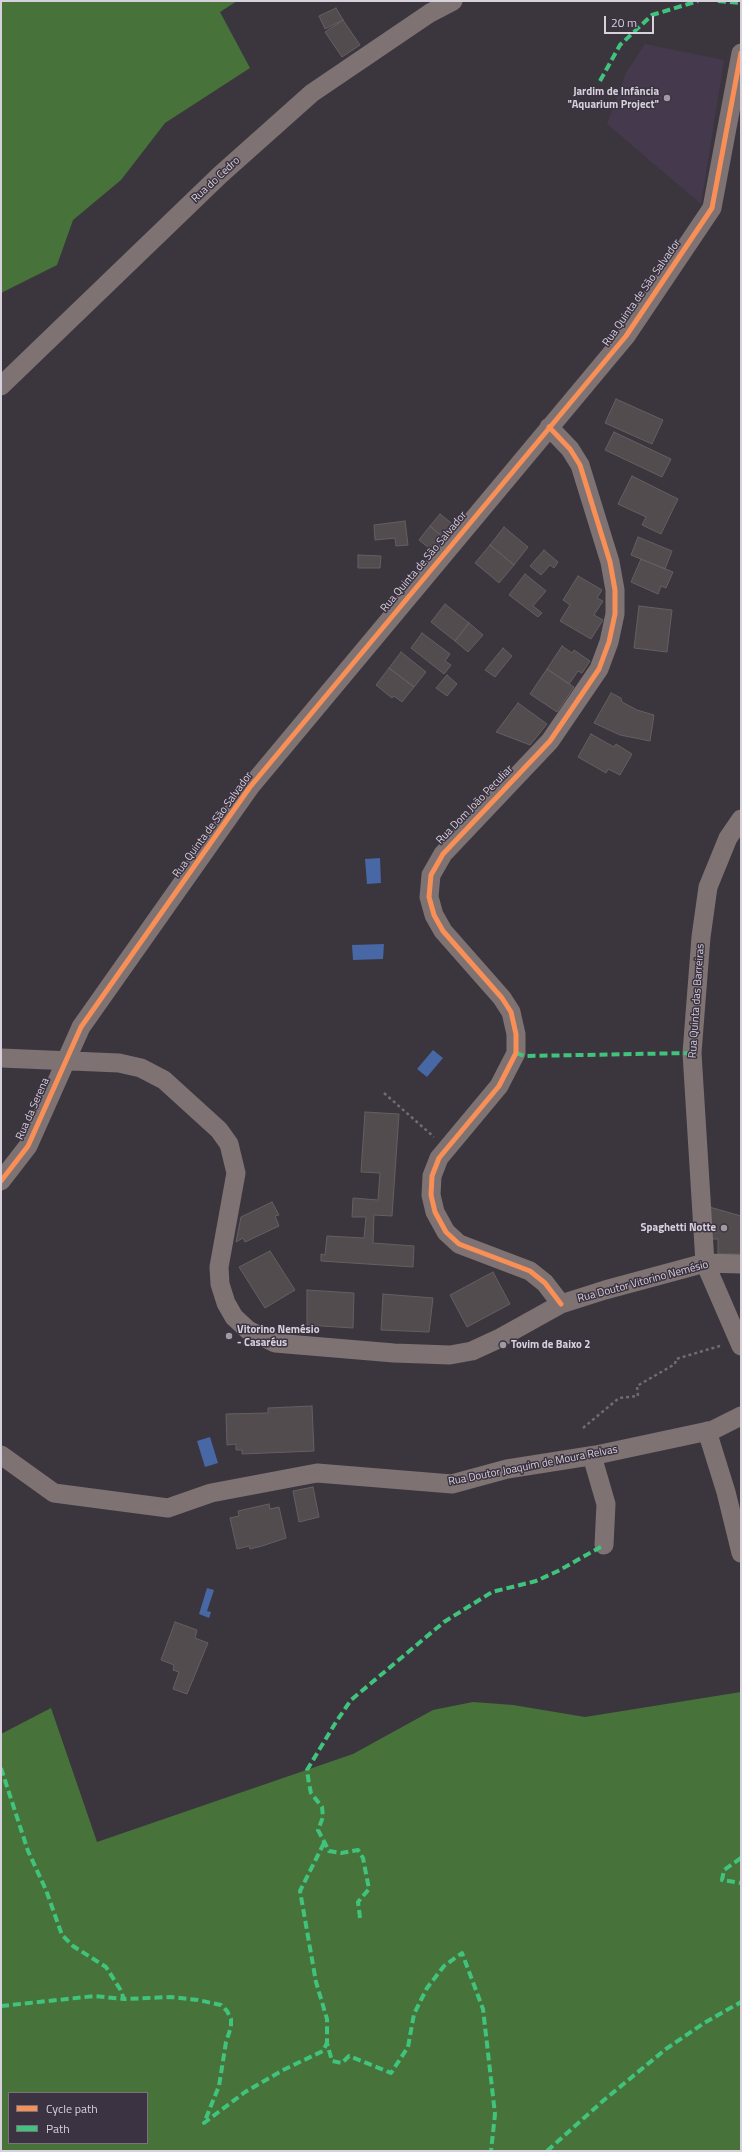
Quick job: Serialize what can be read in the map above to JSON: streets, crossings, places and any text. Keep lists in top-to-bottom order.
{
  "streets": {
    "street": [
      "Rua do Cedro",
      "Rua Quinta de São Salvador",
      "Rua Dom João Peculiar",
      "Rua Quinta das Barreiras",
      "Rua da Serena",
      "Rua Doutor Vitorino Nemésio",
      "Rua Doutor Joaquim de Moura Relvas"
    ]
  },
  "crossings": [
    ["Rua Quinta de São Salvador", "Rua Dom João Peculiar"],
    ["Rua Quinta de São Salvador", "Rua da Serena"],
    ["Rua Quinta de São Salvador", "Rua Doutor Vitorino Nemésio"],
    ["Rua Dom João Peculiar", "Rua Doutor Vitorino Nemésio"],
    ["Rua Quinta das Barreiras", "Rua Doutor Vitorino Nemésio"],
    ["Rua da Serena", "Rua Doutor Vitorino Nemésio"]
  ],
  "places": [
    "Jardim de Infância \"Aquarium Project\"",
    "Spaghetti Notte",
    "Vitorino Nemésio - Casaréus",
    "Tovim de Baixo 2"
  ],
  "legend": ["Cycle path", "Path"],
  "scale_bar": "20 m"
}
